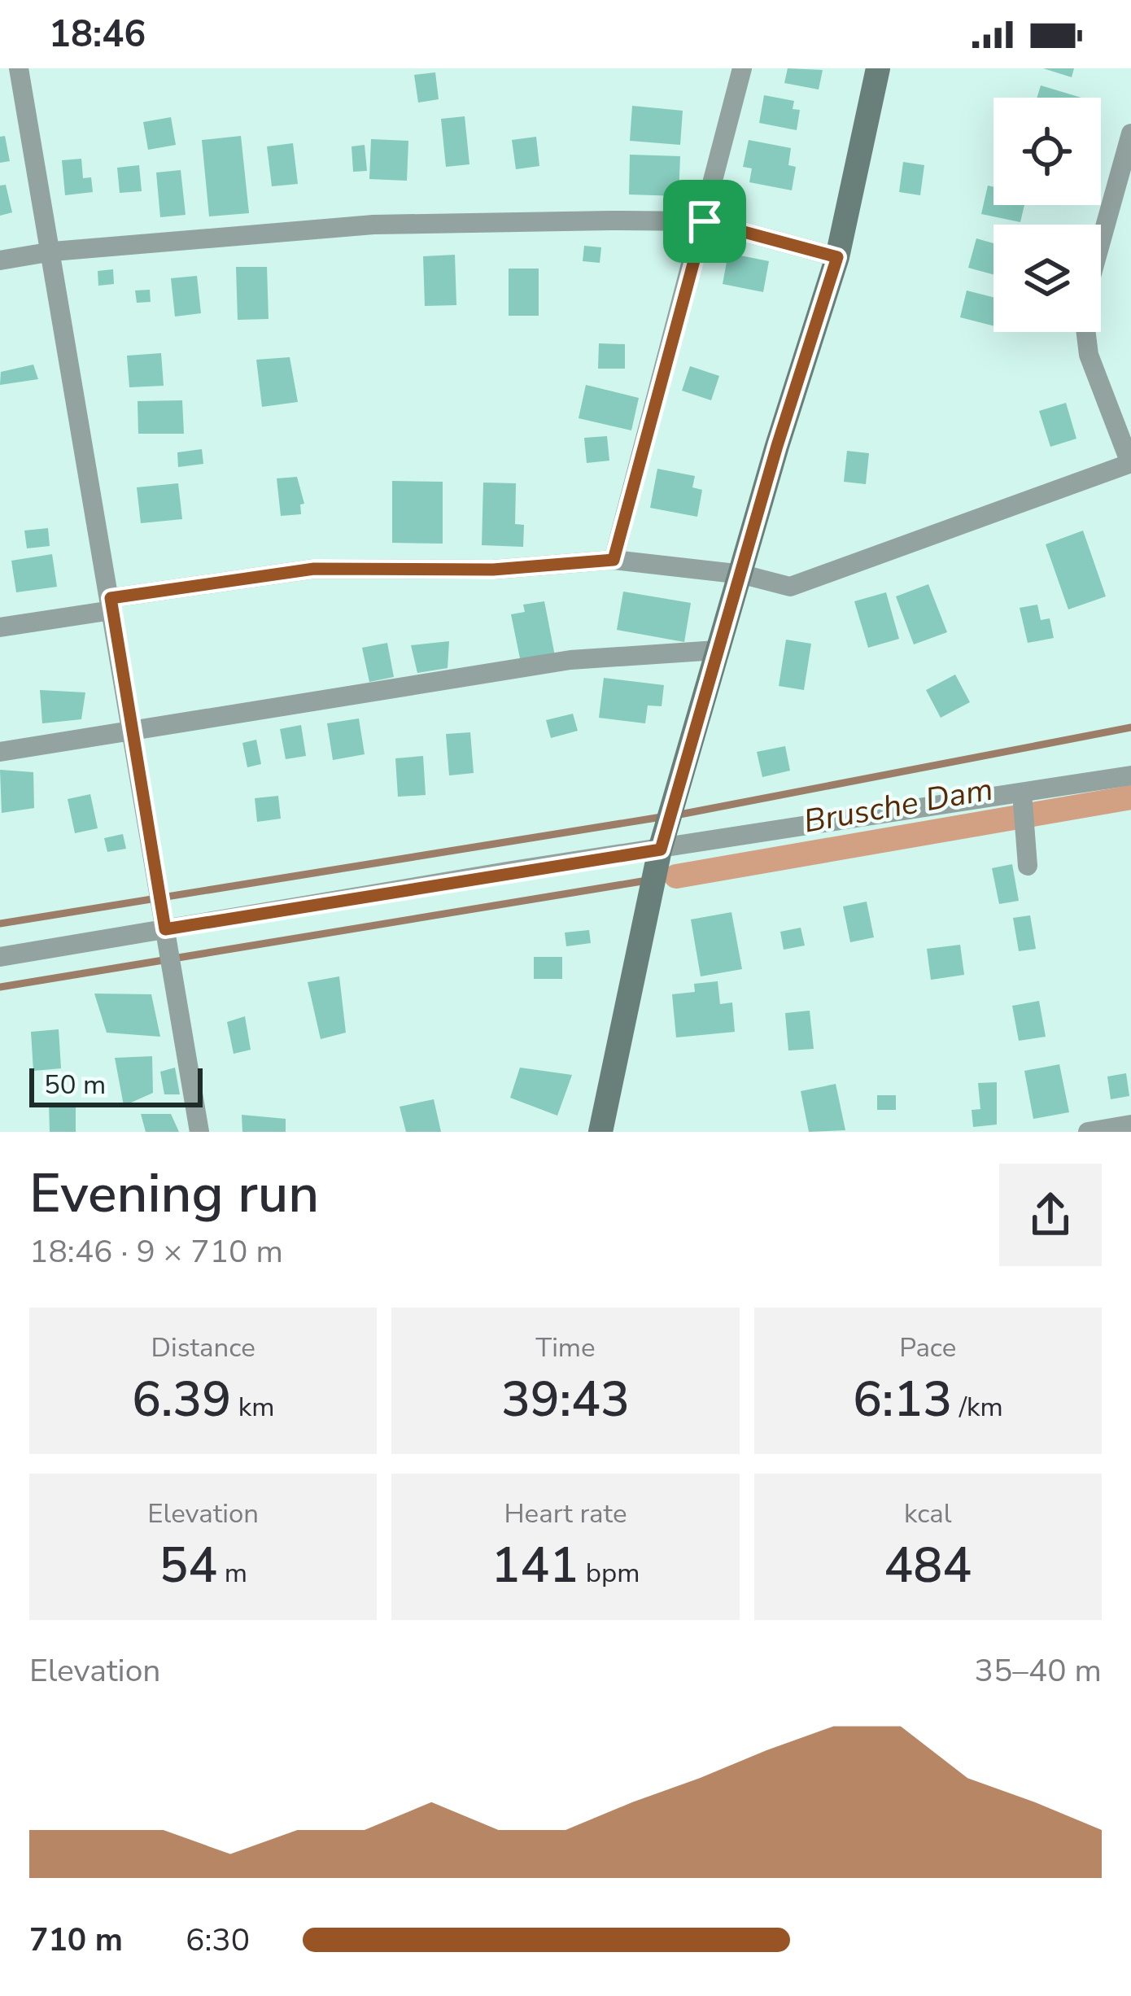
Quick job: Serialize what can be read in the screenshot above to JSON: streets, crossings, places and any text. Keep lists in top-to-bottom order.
{
  "water": ["Brusche Dam"],
  "scale_bar": "50 m",
  "page": {
    "status": "18:46",
    "scale": "50 m",
    "heading": ["Evening run", "18:46 · 9 × 710 m"],
    "stats": [
      ["Distance", "6.39 km"],
      ["Time", "39:43"],
      ["Pace", "6:13 /km"],
      ["Elevation", "54 m"],
      ["Heart rate", "141 bpm"],
      ["kcal", "484"]
    ],
    "chart": ["Elevation", "35–40 m"],
    "list": [
      {
        "name": "710 m",
        "note": "6:30"
      }
    ]
  }
}
